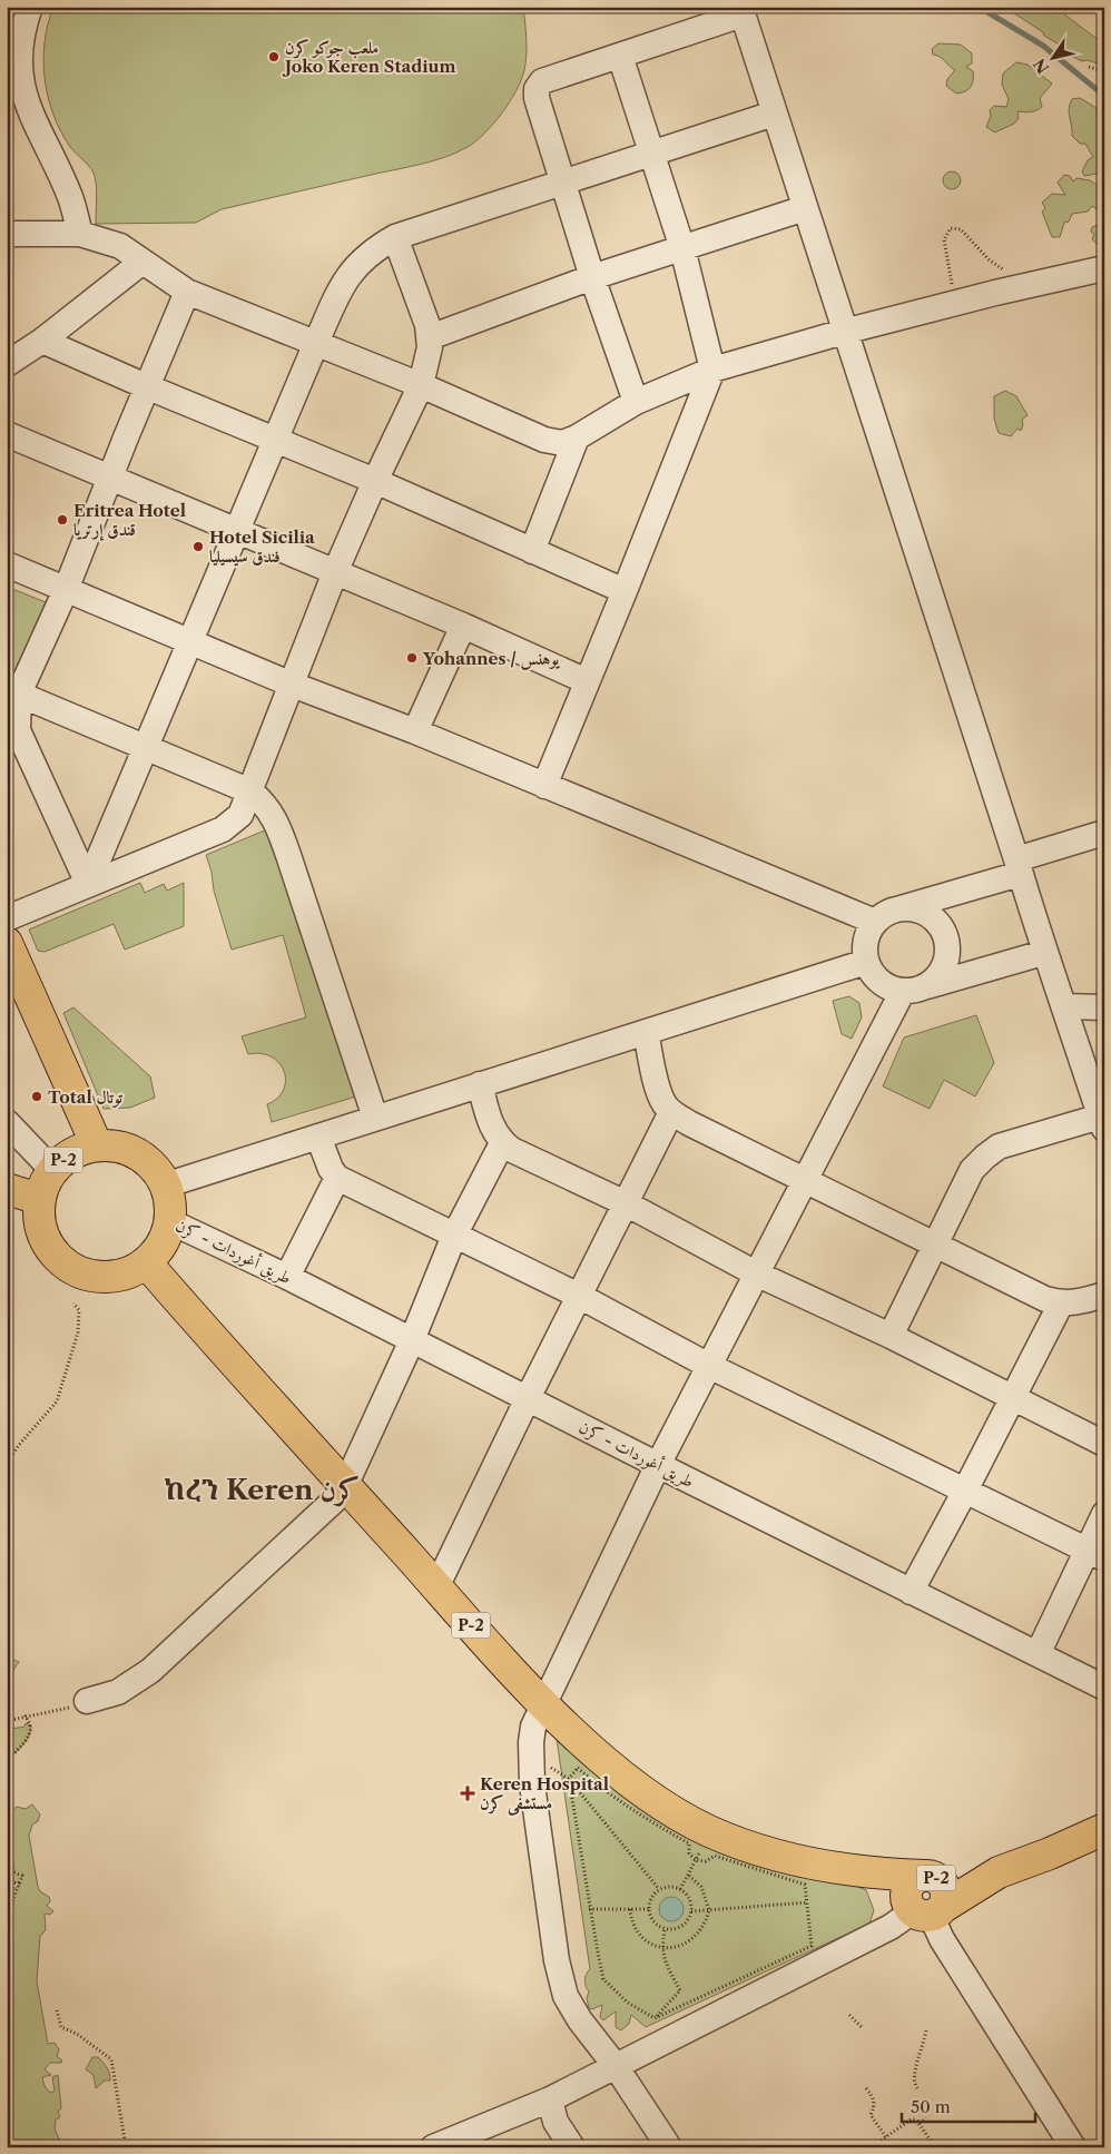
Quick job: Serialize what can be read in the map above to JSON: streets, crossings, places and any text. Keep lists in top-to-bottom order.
{
  "streets": {
    "main road": ["P-2"],
    "street": ["طريق أغوردات - كرن"]
  },
  "crossings": [
    ["P-2", "طريق أغوردات - كرن"]
  ],
  "districts": ["ከረን Keren كرن"],
  "places": {
    "other": [
      "ملعب جوكو كرن Joko Keren Stadium",
      "Eritrea Hotel قندق إرتريا",
      "Hotel Sicilia فندق سيسيليا",
      "Yohannes / يوهنس",
      "Total توتال"
    ],
    "health": ["Keren Hospital مستشفى كرن"]
  },
  "scale_bar": "50 m",
  "north": "bottom left"
}
